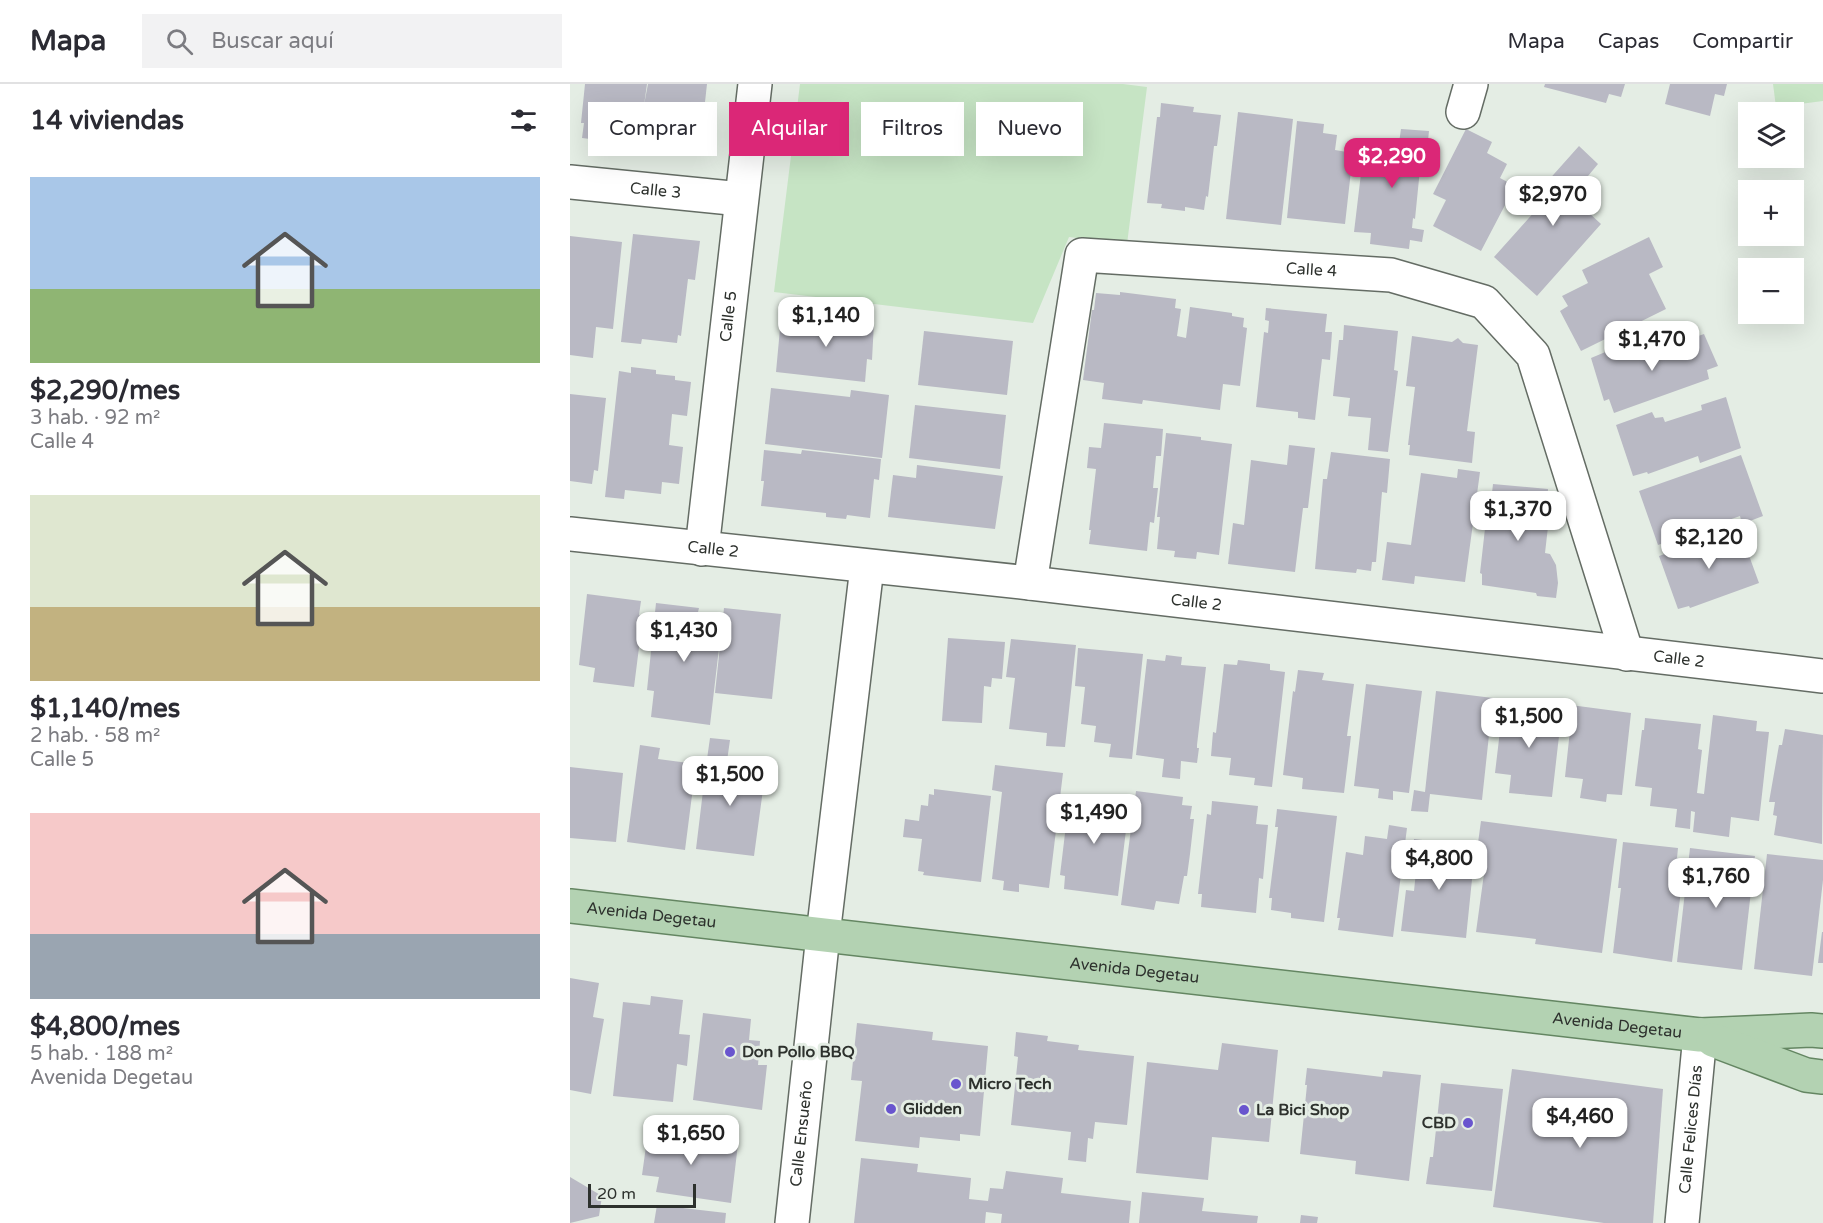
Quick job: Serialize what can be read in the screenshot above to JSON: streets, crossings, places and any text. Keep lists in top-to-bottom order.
{
  "streets": {
    "main road": ["Avenida Degetau"],
    "street": [
      "Calle 3",
      "Calle 4",
      "Calle 5",
      "Calle 2",
      "Calle Felices Días",
      "Calle Ensueño"
    ]
  },
  "crossings": [
    ["Calle 3", "Calle 5"],
    ["Calle 4", "Calle 2"],
    ["Calle 5", "Calle 2"],
    ["Calle 2", "Calle Ensueño"],
    ["Avenida Degetau", "Calle Felices Días"],
    ["Avenida Degetau", "Calle Ensueño"]
  ],
  "places": [
    "Don Pollo BBQ",
    "Micro Tech",
    "Glidden",
    "La Bici Shop",
    "CBD"
  ],
  "scale_bar": "20 m",
  "page": {
    "header": "Mapa",
    "search": "Buscar aquí",
    "nav": ["Mapa", "Capas", "Compartir"],
    "heading": "14 viviendas",
    "map_buttons": ["+", "−"],
    "chip": [
      "Comprar",
      "Alquilar",
      "Filtros",
      "Nuevo"
    ],
    "price": [
      "$2,290",
      "$2,970",
      "$1,140",
      "$1,470",
      "$1,370",
      "$2,120",
      "$1,430",
      "$1,500",
      "$1,500",
      "$1,490",
      "$4,800",
      "$1,760",
      "$4,460",
      "$1,650"
    ],
    "list": [
      {
        "name": "$2,290/mes",
        "note": "3 hab. · 92 m² · Calle 4"
      },
      {
        "name": "$1,140/mes",
        "note": "2 hab. · 58 m² · Calle 5"
      },
      {
        "name": "$4,800/mes",
        "note": "5 hab. · 188 m² · Avenida Degetau"
      }
    ],
    "scale": "20 m"
  }
}
